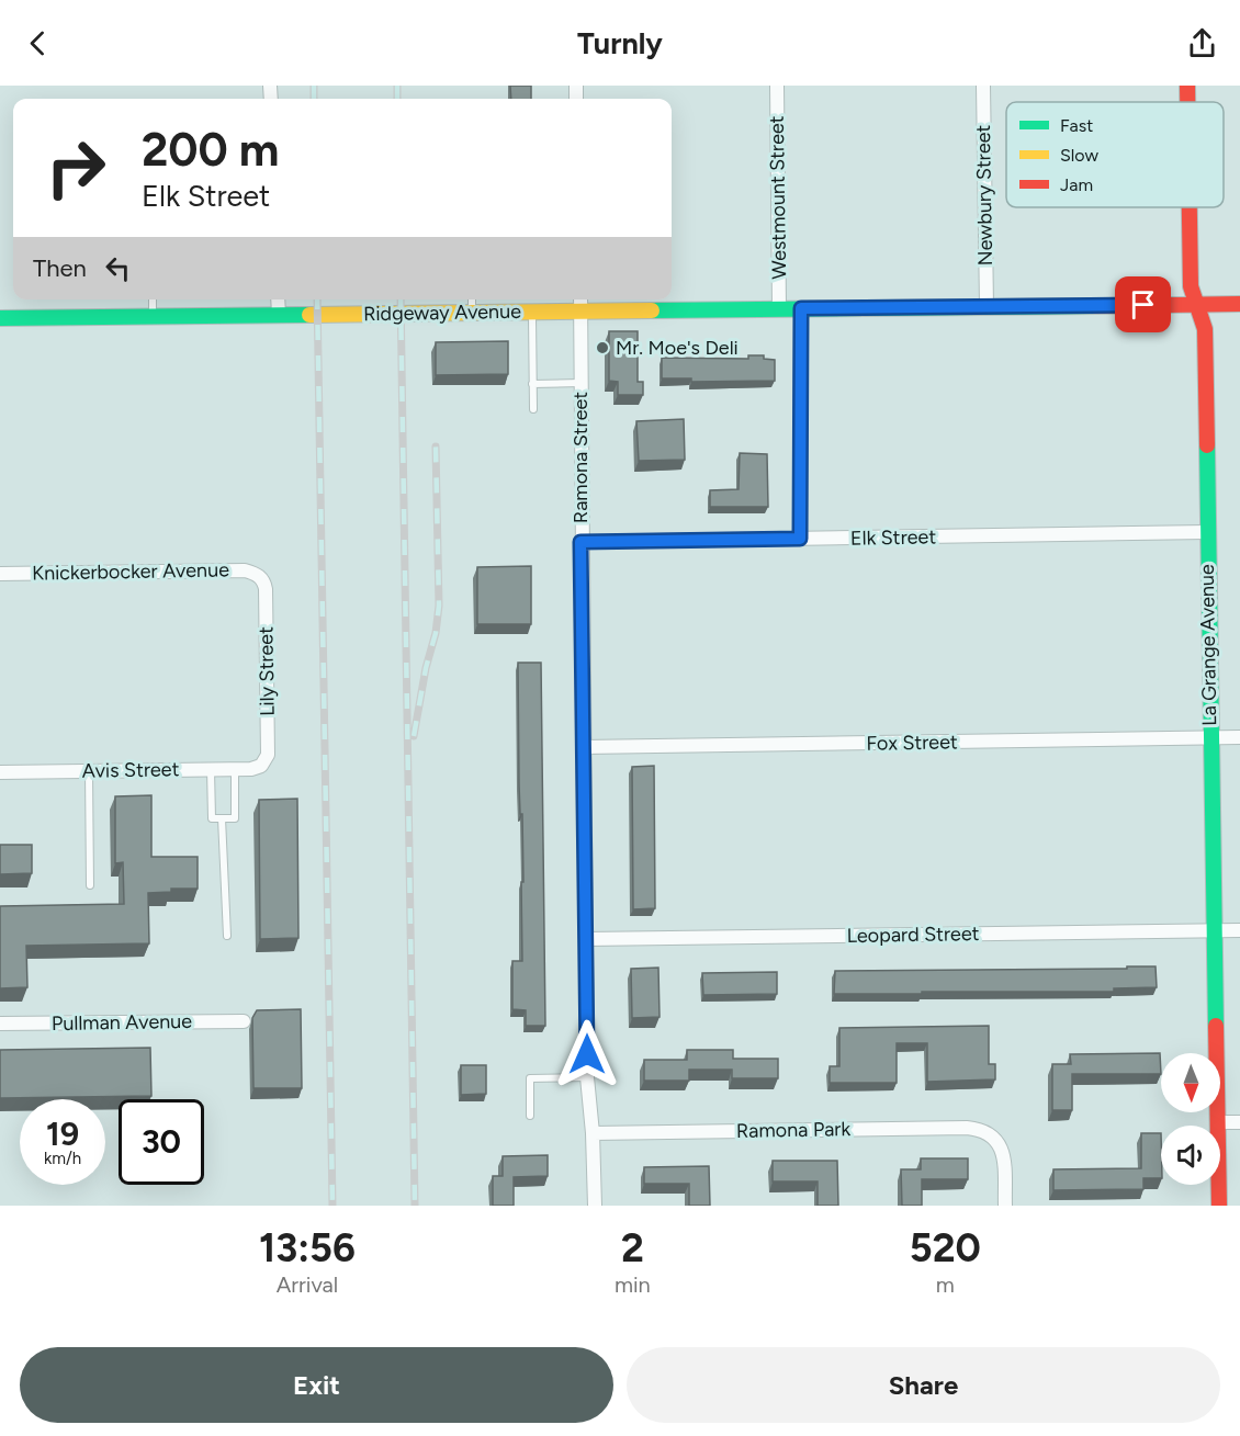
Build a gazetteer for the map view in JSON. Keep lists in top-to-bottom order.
{
  "streets": {
    "street": [
      "Newbury Street",
      "Westmount Street",
      "Ridgeway Avenue",
      "Ramona Street",
      "Elk Street",
      "Knickerbocker Avenue",
      "La Grange Avenue",
      "Lily Street",
      "Fox Street",
      "Avis Street",
      "Leopard Street",
      "Pullman Avenue",
      "Ramona Park"
    ]
  },
  "crossings": [
    ["Newbury Street", "Ridgeway Avenue"],
    ["Westmount Street", "Ridgeway Avenue"],
    ["Ridgeway Avenue", "Ramona Street"],
    ["Ridgeway Avenue", "La Grange Avenue"],
    ["Ramona Street", "Elk Street"],
    ["Ramona Street", "Fox Street"],
    ["Ramona Street", "Leopard Street"],
    ["Ramona Street", "Ramona Park"],
    ["Elk Street", "La Grange Avenue"],
    ["Knickerbocker Avenue", "Lily Street"],
    ["La Grange Avenue", "Fox Street"],
    ["La Grange Avenue", "Leopard Street"],
    ["Lily Street", "Avis Street"]
  ],
  "places": ["Mr. Moe's Deli"],
  "legend": ["Fast", "Slow", "Jam"],
  "north": "bottom",
  "page": {
    "header": "Turnly",
    "turn": ["200 m", "Elk Street"],
    "then": "Then",
    "speed": "19 km/h",
    "limit": "30",
    "eta": [
      "13:56",
      "Arrival",
      "2",
      "min",
      "520",
      "m"
    ],
    "buttons": ["Exit", "Share"]
  }
}
